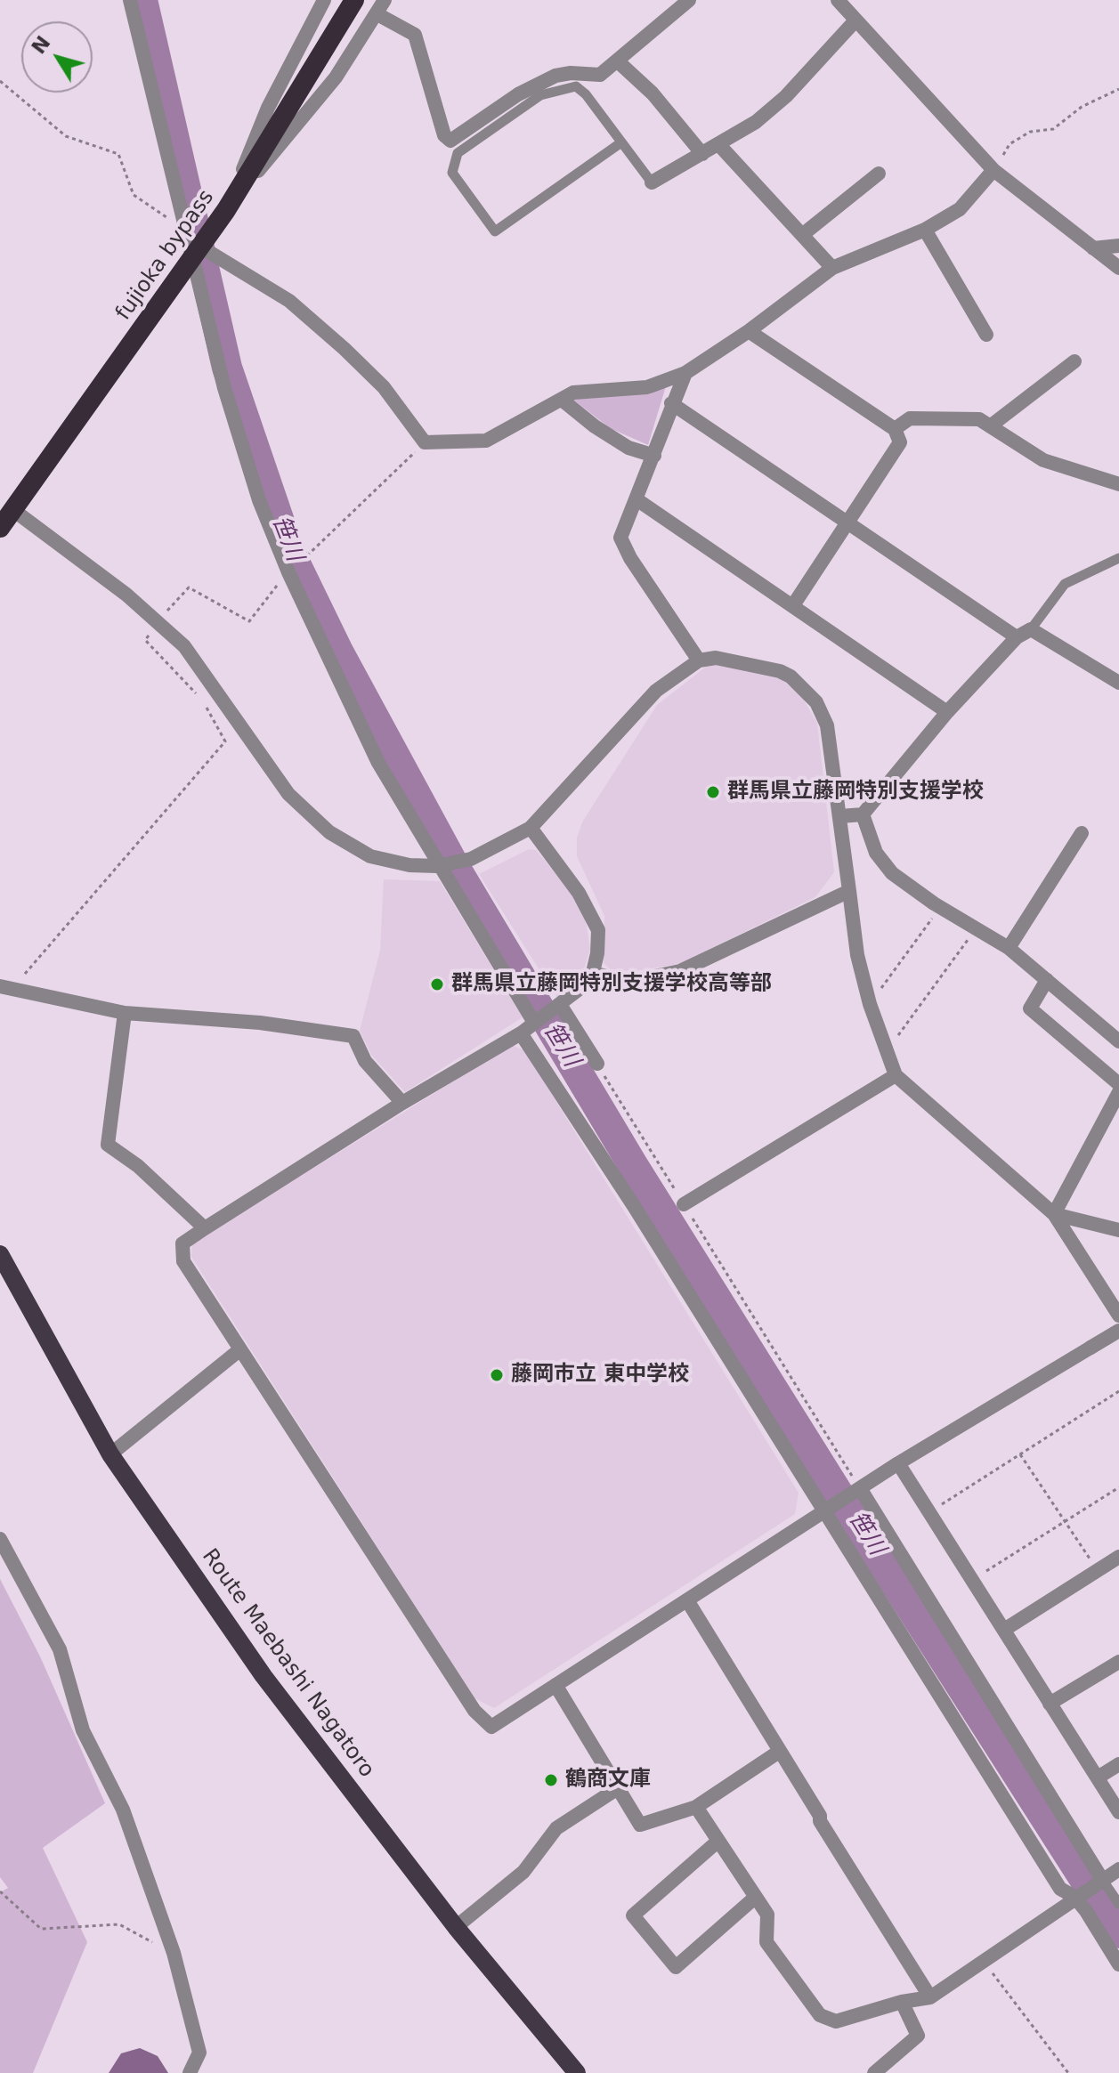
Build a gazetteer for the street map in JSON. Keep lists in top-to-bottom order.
{
  "streets": {
    "highway": ["fujioka bypass"],
    "main road": ["Route Maebashi Nagatoro"]
  },
  "water": ["笹川"],
  "places": [
    "群馬県立藤岡特別支援学校",
    "群馬県立藤岡特別支援学校高等部",
    "藤岡市立 東中学校",
    "鶴商文庫"
  ],
  "north": "top left"
}
